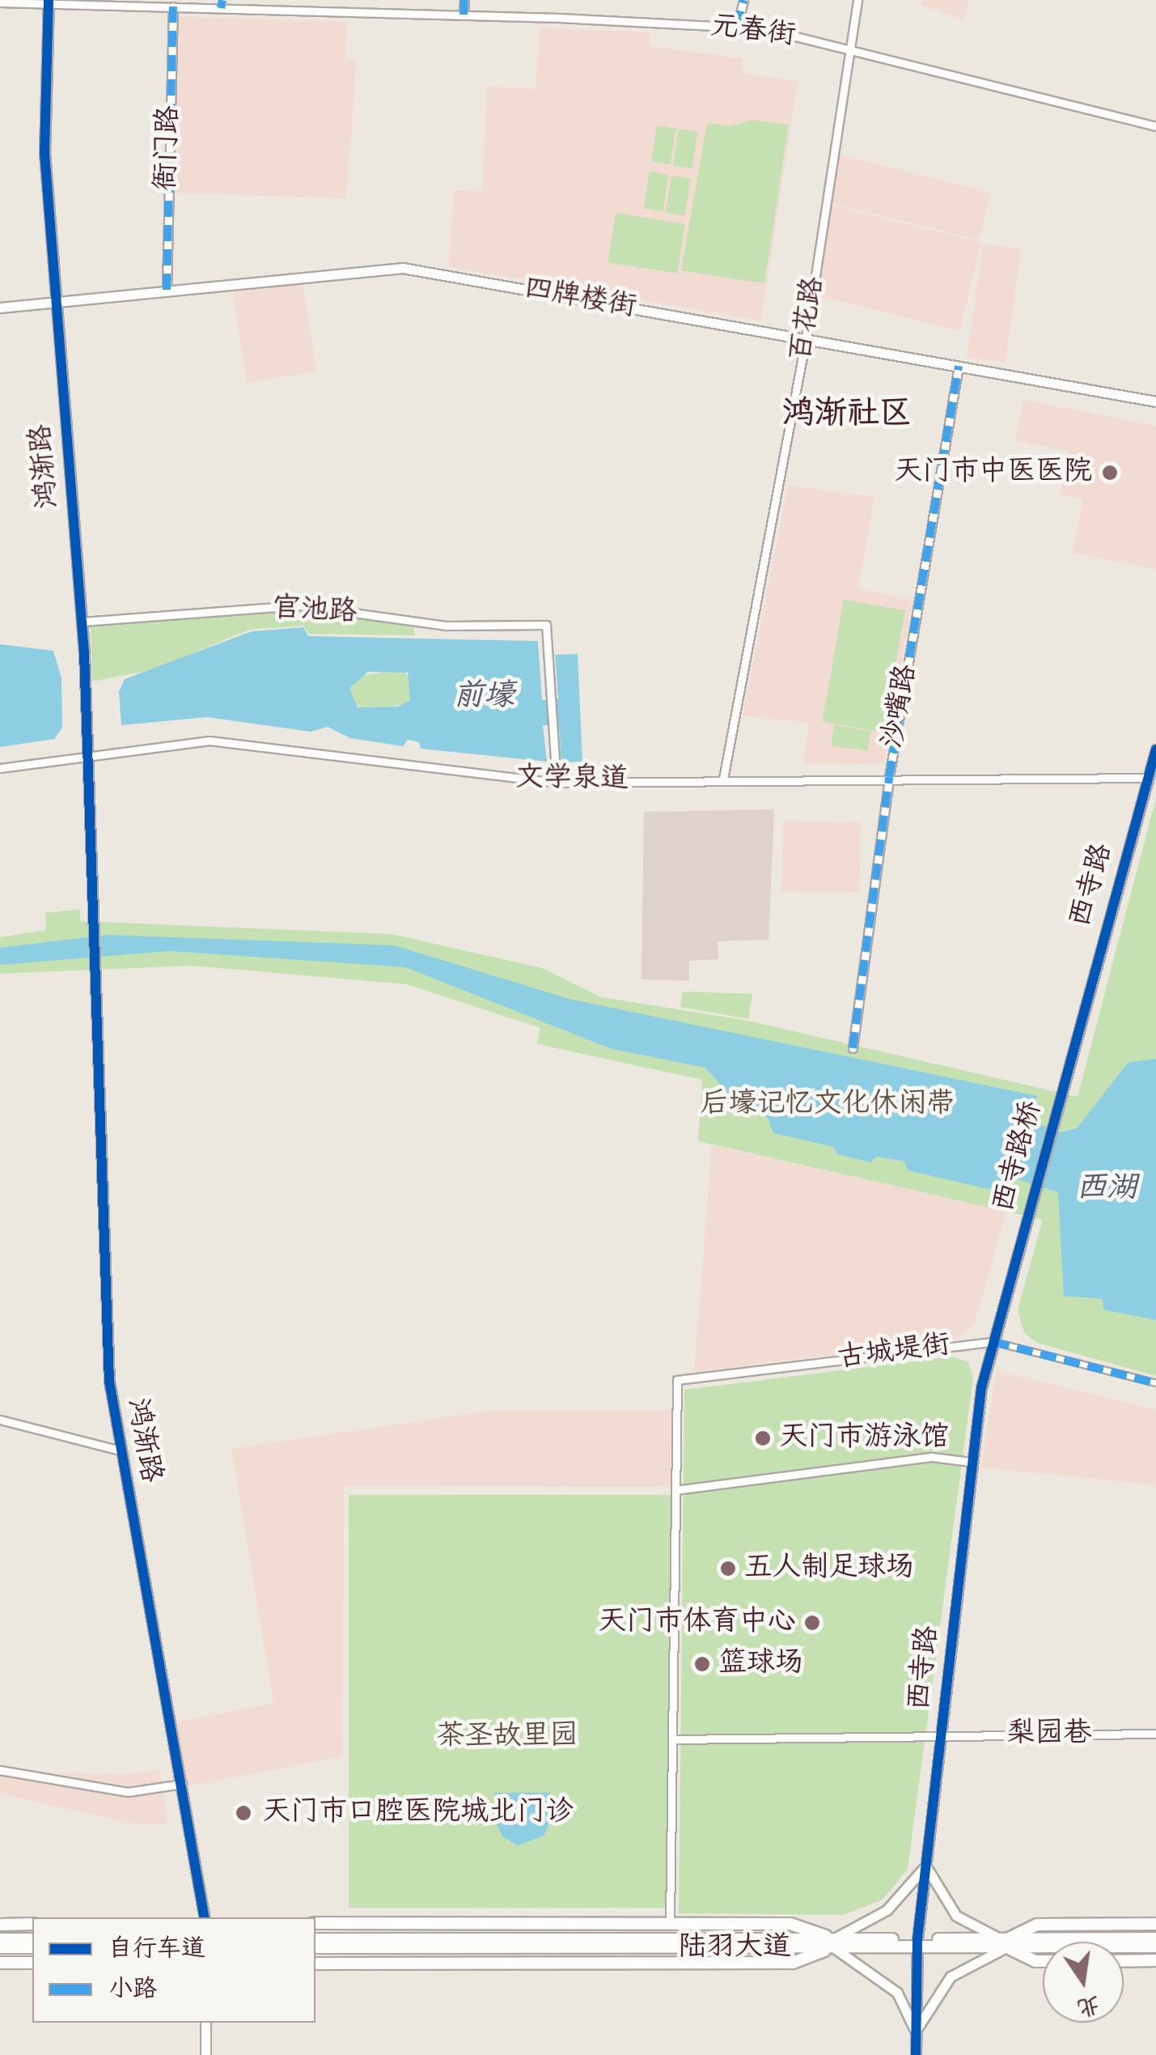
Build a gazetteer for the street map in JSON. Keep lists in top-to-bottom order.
{
  "streets": {
    "main road": ["陆羽大道"],
    "street": [
      "元春街",
      "衙门路",
      "四牌楼街",
      "百花路",
      "鸿渐路",
      "官池路",
      "沙嘴路",
      "文学泉道",
      "西寺路",
      "西寺路桥",
      "古城堤街",
      "梨园巷"
    ]
  },
  "crossings": [
    ["元春街", "衙门路"],
    ["元春街", "百花路"],
    ["元春街", "鸿渐路"],
    ["衙门路", "四牌楼街"],
    ["四牌楼街", "百花路"],
    ["四牌楼街", "鸿渐路"],
    ["四牌楼街", "沙嘴路"],
    ["百花路", "文学泉道"],
    ["鸿渐路", "官池路"],
    ["鸿渐路", "文学泉道"],
    ["官池路", "文学泉道"],
    ["沙嘴路", "文学泉道"],
    ["文学泉道", "西寺路"],
    ["西寺路", "西寺路桥"],
    ["西寺路", "古城堤街"],
    ["西寺路", "梨园巷"],
    ["西寺路", "陆羽大道"]
  ],
  "districts": ["鸿渐社区"],
  "water": ["前壕", "西湖"],
  "parks": ["后壕记忆文化休闲带", "茶圣故里园"],
  "places": [
    "天门市中医医院",
    "天门市游泳馆",
    "五人制足球场",
    "天门市体育中心",
    "篮球场",
    "天门市口腔医院城北门诊"
  ],
  "legend": ["自行车道", "小路"],
  "north": "bottom"
}
